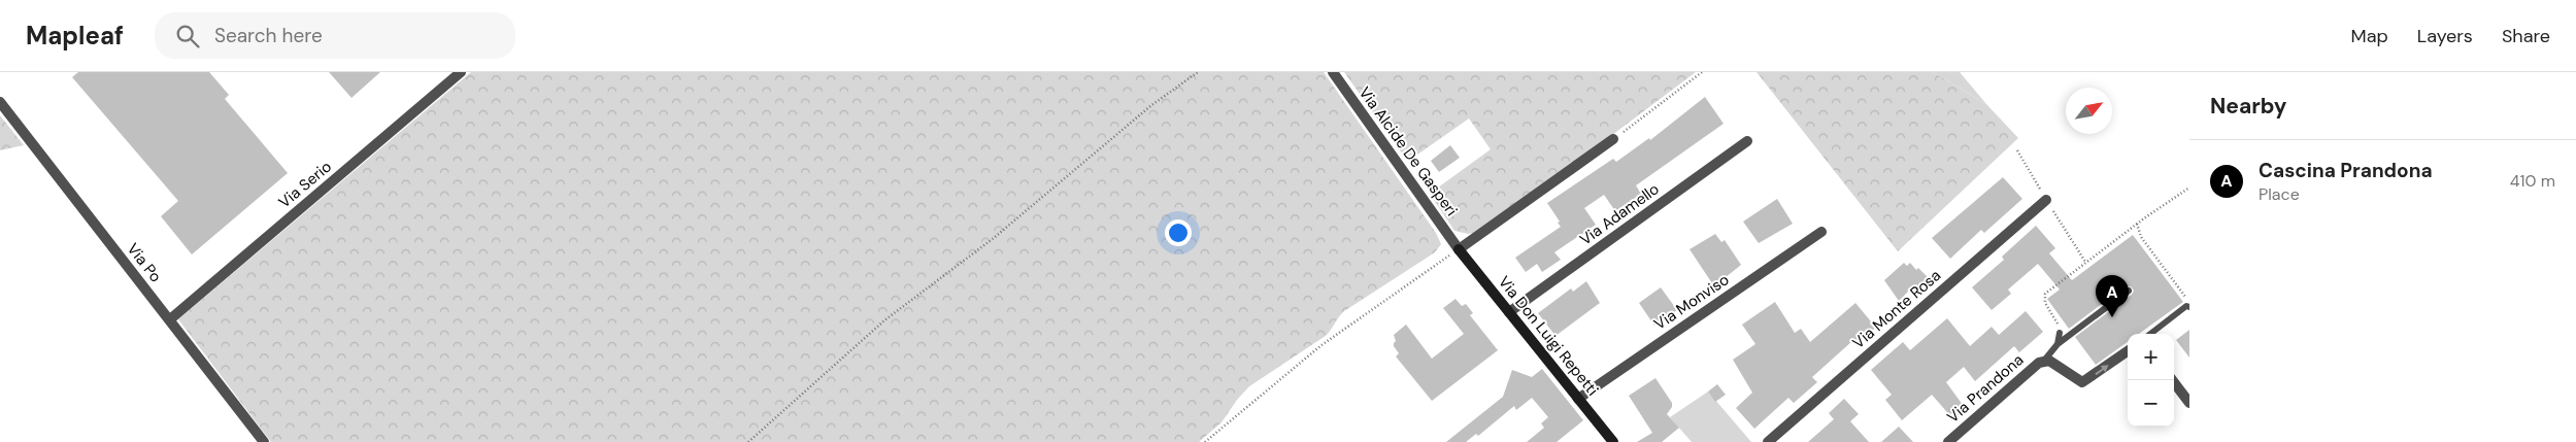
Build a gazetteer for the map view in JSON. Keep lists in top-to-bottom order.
{
  "streets": {
    "street": [
      "Via Alcide De Gasperi",
      "Via Serio",
      "Via Adamello",
      "Via Po",
      "Via Monviso",
      "Via Monte Rosa",
      "Via Don Luigi Repetti",
      "Via Prandona"
    ]
  },
  "crossings": [
    ["Via Alcide De Gasperi", "Via Don Luigi Repetti"],
    ["Via Serio", "Via Po"],
    ["Via Adamello", "Via Don Luigi Repetti"],
    ["Via Monviso", "Via Don Luigi Repetti"]
  ],
  "north": "top right",
  "page": {
    "header": "Mapleaf",
    "search": "Search here",
    "nav": ["Map", "Layers", "Share"],
    "heading": "Nearby",
    "list": [
      {
        "mark": "A",
        "name": "Cascina Prandona",
        "note": "Place",
        "value": "410 m"
      }
    ],
    "pins": "A",
    "map_buttons": ["+", "−"]
  }
}
